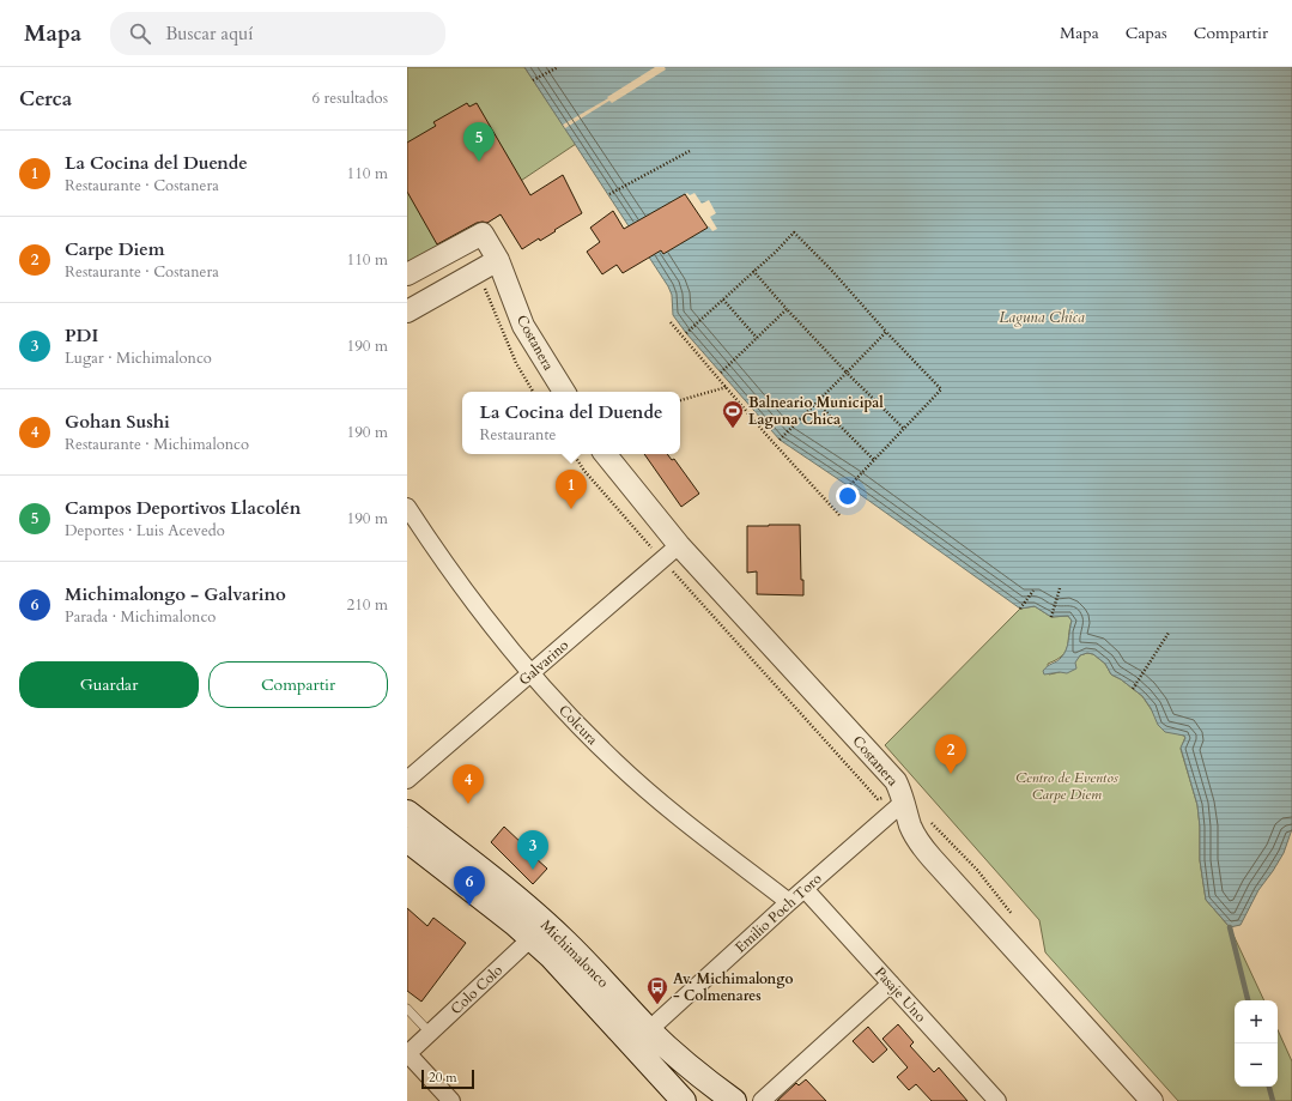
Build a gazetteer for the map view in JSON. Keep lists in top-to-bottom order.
{
  "streets": {
    "main road": ["Michimalonco"],
    "street": [
      "Costanera",
      "Galvarino",
      "Colcura",
      "Emilio Poch Toro",
      "Colo Colo",
      "Pasaje Uno"
    ]
  },
  "crossings": [
    ["Costanera", "Galvarino"],
    ["Costanera", "Emilio Poch Toro"],
    ["Galvarino", "Colcura"],
    ["Colcura", "Emilio Poch Toro"],
    ["Emilio Poch Toro", "Michimalonco"],
    ["Emilio Poch Toro", "Pasaje Uno"],
    ["Michimalonco", "Colo Colo"]
  ],
  "water": ["Laguna Chica"],
  "parks": ["Centro de Eventos Carpe Diem"],
  "places": {
    "sports": ["Balneario Municipal Laguna Chica"],
    "bus stop": ["Av. Michimalongo - Colmenares"]
  },
  "scale_bar": "20 m",
  "page": {
    "header": "Mapa",
    "search": "Buscar aquí",
    "nav": ["Mapa", "Capas", "Compartir"],
    "heading": ["Cerca", "6 resultados"],
    "pins": [
      "5",
      "1",
      "2",
      "4",
      "3",
      "6"
    ],
    "list": [
      {
        "mark": "1",
        "name": "La Cocina del Duende",
        "note": "Restaurante · Costanera",
        "value": "110 m"
      },
      {
        "mark": "2",
        "name": "Carpe Diem",
        "note": "Restaurante · Costanera",
        "value": "110 m"
      },
      {
        "mark": "3",
        "name": "PDI",
        "note": "Lugar · Michimalonco",
        "value": "190 m"
      },
      {
        "mark": "4",
        "name": "Gohan Sushi",
        "note": "Restaurante · Michimalonco",
        "value": "190 m"
      },
      {
        "mark": "5",
        "name": "Campos Deportivos Llacolén",
        "note": "Deportes · Luis Acevedo",
        "value": "190 m"
      },
      {
        "mark": "6",
        "name": "Michimalongo - Galvarino",
        "note": "Parada · Michimalonco",
        "value": "210 m"
      }
    ],
    "popup": ["La Cocina del Duende", "Restaurante"],
    "buttons": ["Guardar", "Compartir"],
    "map_buttons": ["+", "−"],
    "scale": "20 m"
  }
}
